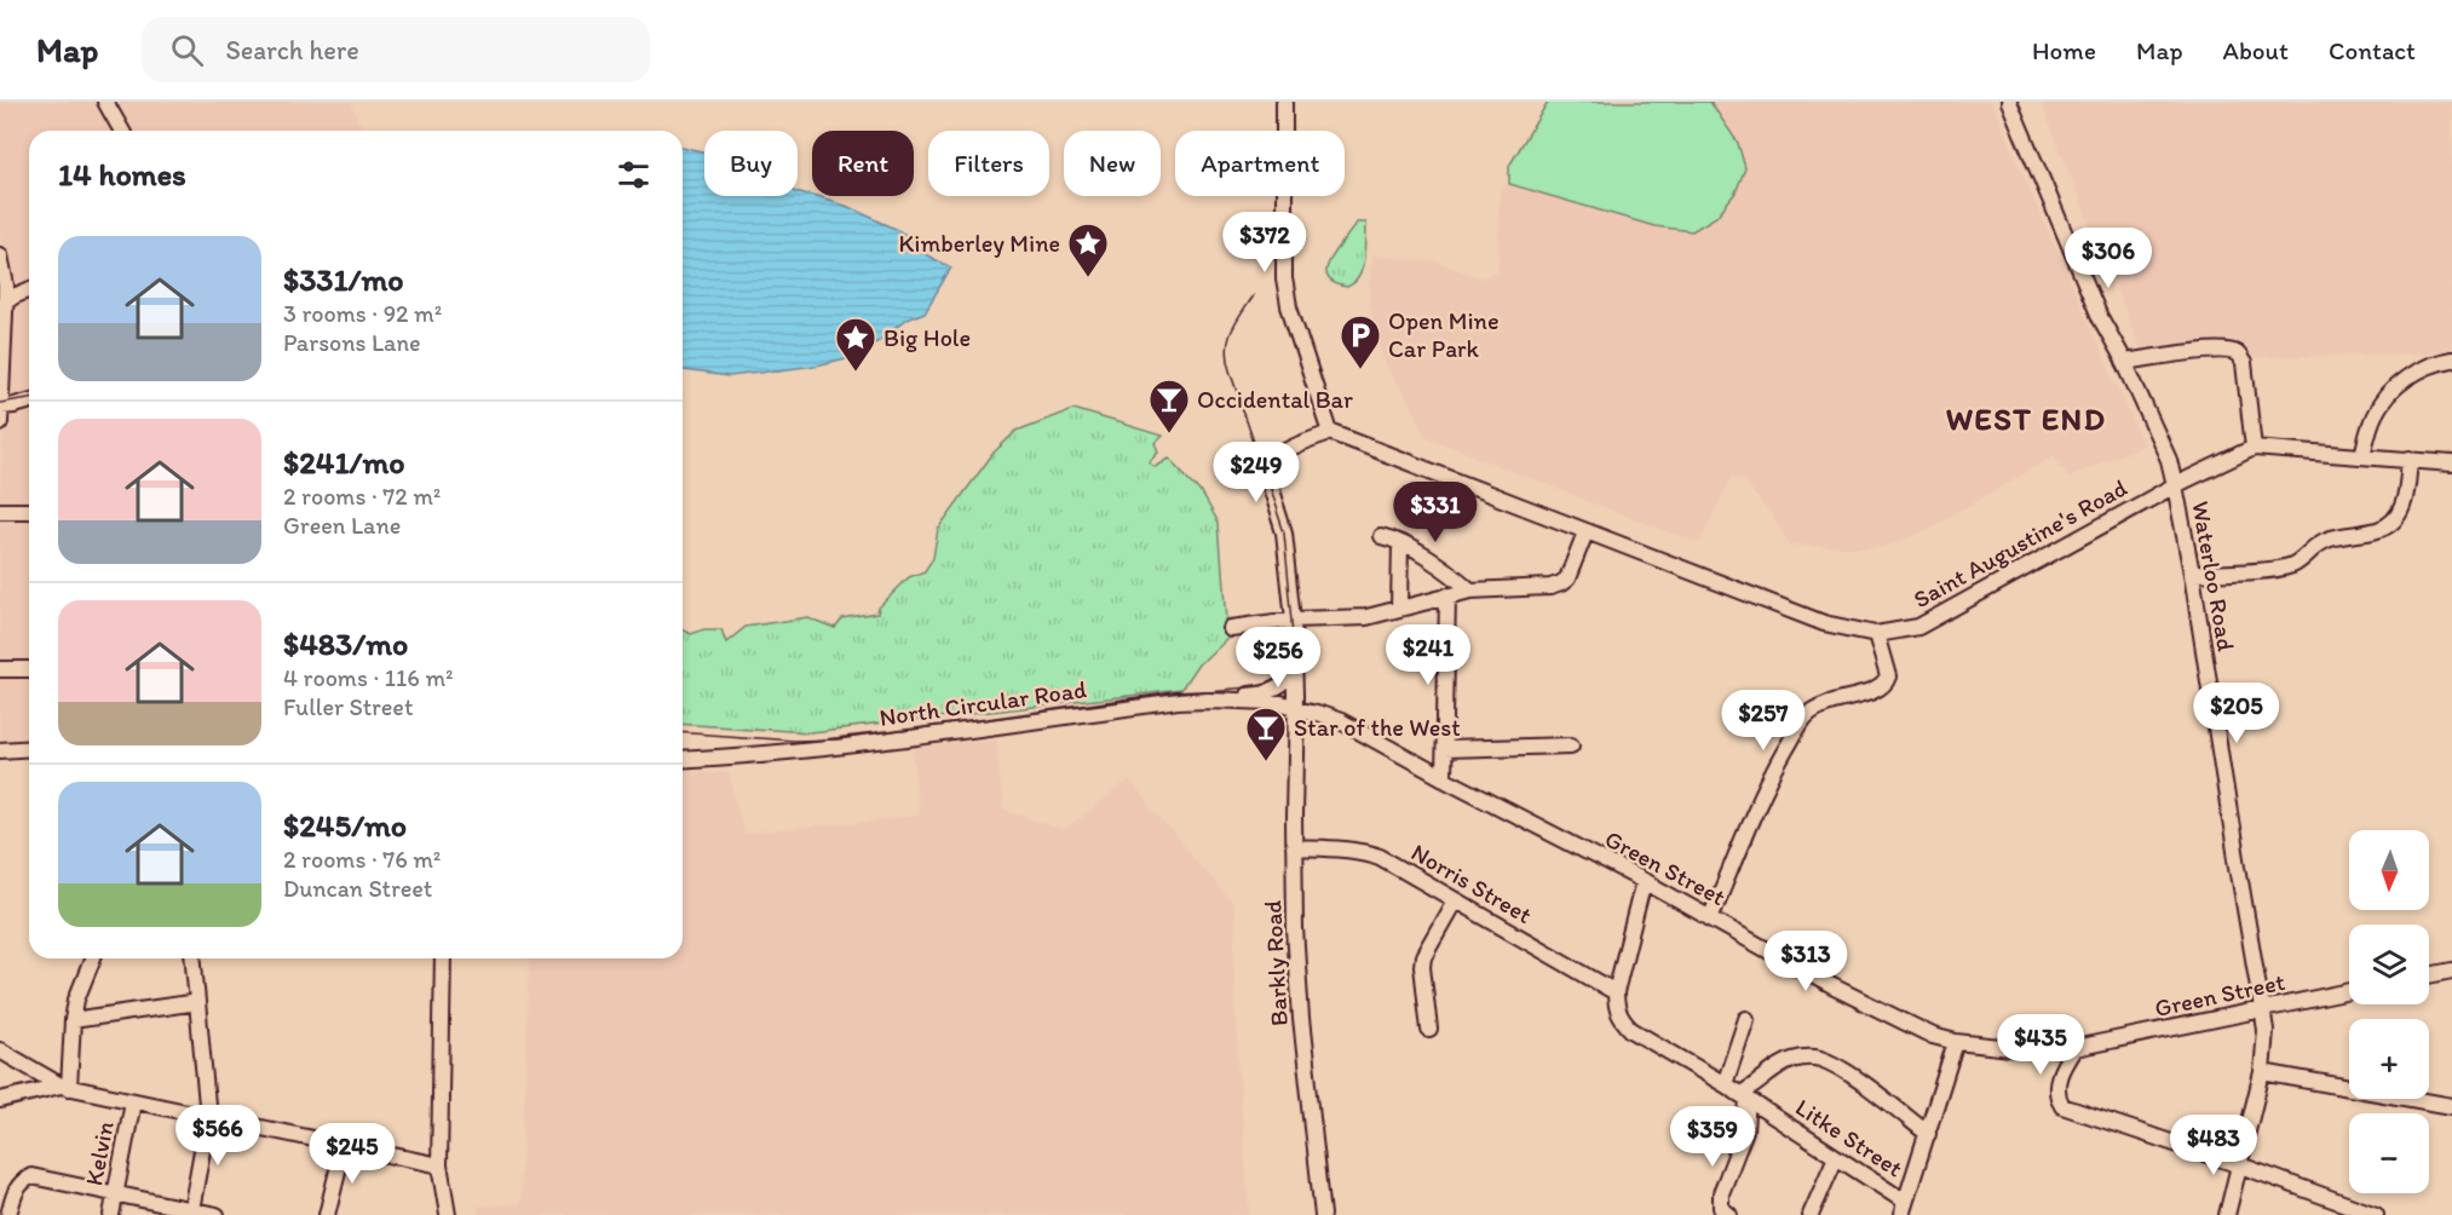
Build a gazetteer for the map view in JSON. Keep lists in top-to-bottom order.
{
  "streets": {
    "street": [
      "Saint Augustine's Road",
      "Waterloo Road",
      "North Circular Road",
      "Green Street",
      "Norris Street",
      "Barkly Road",
      "Litke Street",
      "Kelvin"
    ]
  },
  "crossings": [
    ["Saint Augustine's Road", "Waterloo Road"],
    ["Saint Augustine's Road", "Barkly Road"],
    ["Waterloo Road", "Green Street"],
    ["North Circular Road", "Green Street"],
    ["North Circular Road", "Barkly Road"],
    ["Green Street", "Barkly Road"],
    ["Norris Street", "Barkly Road"],
    ["Norris Street", "Litke Street"]
  ],
  "districts": ["WEST END"],
  "places": {
    "place": ["Kimberley Mine", "Big Hole"],
    "parking": ["Open Mine Car Park"],
    "bar": ["Occidental Bar", "Star of the West"]
  },
  "north": "bottom",
  "page": {
    "header": "Map",
    "search": "Search here",
    "nav": [
      "Home",
      "Map",
      "About",
      "Contact"
    ],
    "chip": [
      "Buy",
      "Rent",
      "Filters",
      "New",
      "Apartment"
    ],
    "heading": "14 homes",
    "price": [
      "$372",
      "$306",
      "$249",
      "$331",
      "$241",
      "$256",
      "$205",
      "$257",
      "$313",
      "$435",
      "$566",
      "$359",
      "$483",
      "$245"
    ],
    "list": [
      {
        "name": "$331/mo",
        "note": "3 rooms · 92 m² · Parsons Lane"
      },
      {
        "name": "$241/mo",
        "note": "2 rooms · 72 m² · Green Lane"
      },
      {
        "name": "$483/mo",
        "note": "4 rooms · 116 m² · Fuller Street"
      },
      {
        "name": "$245/mo",
        "note": "2 rooms · 76 m² · Duncan Street"
      }
    ],
    "map_buttons": ["+", "−"]
  }
}
